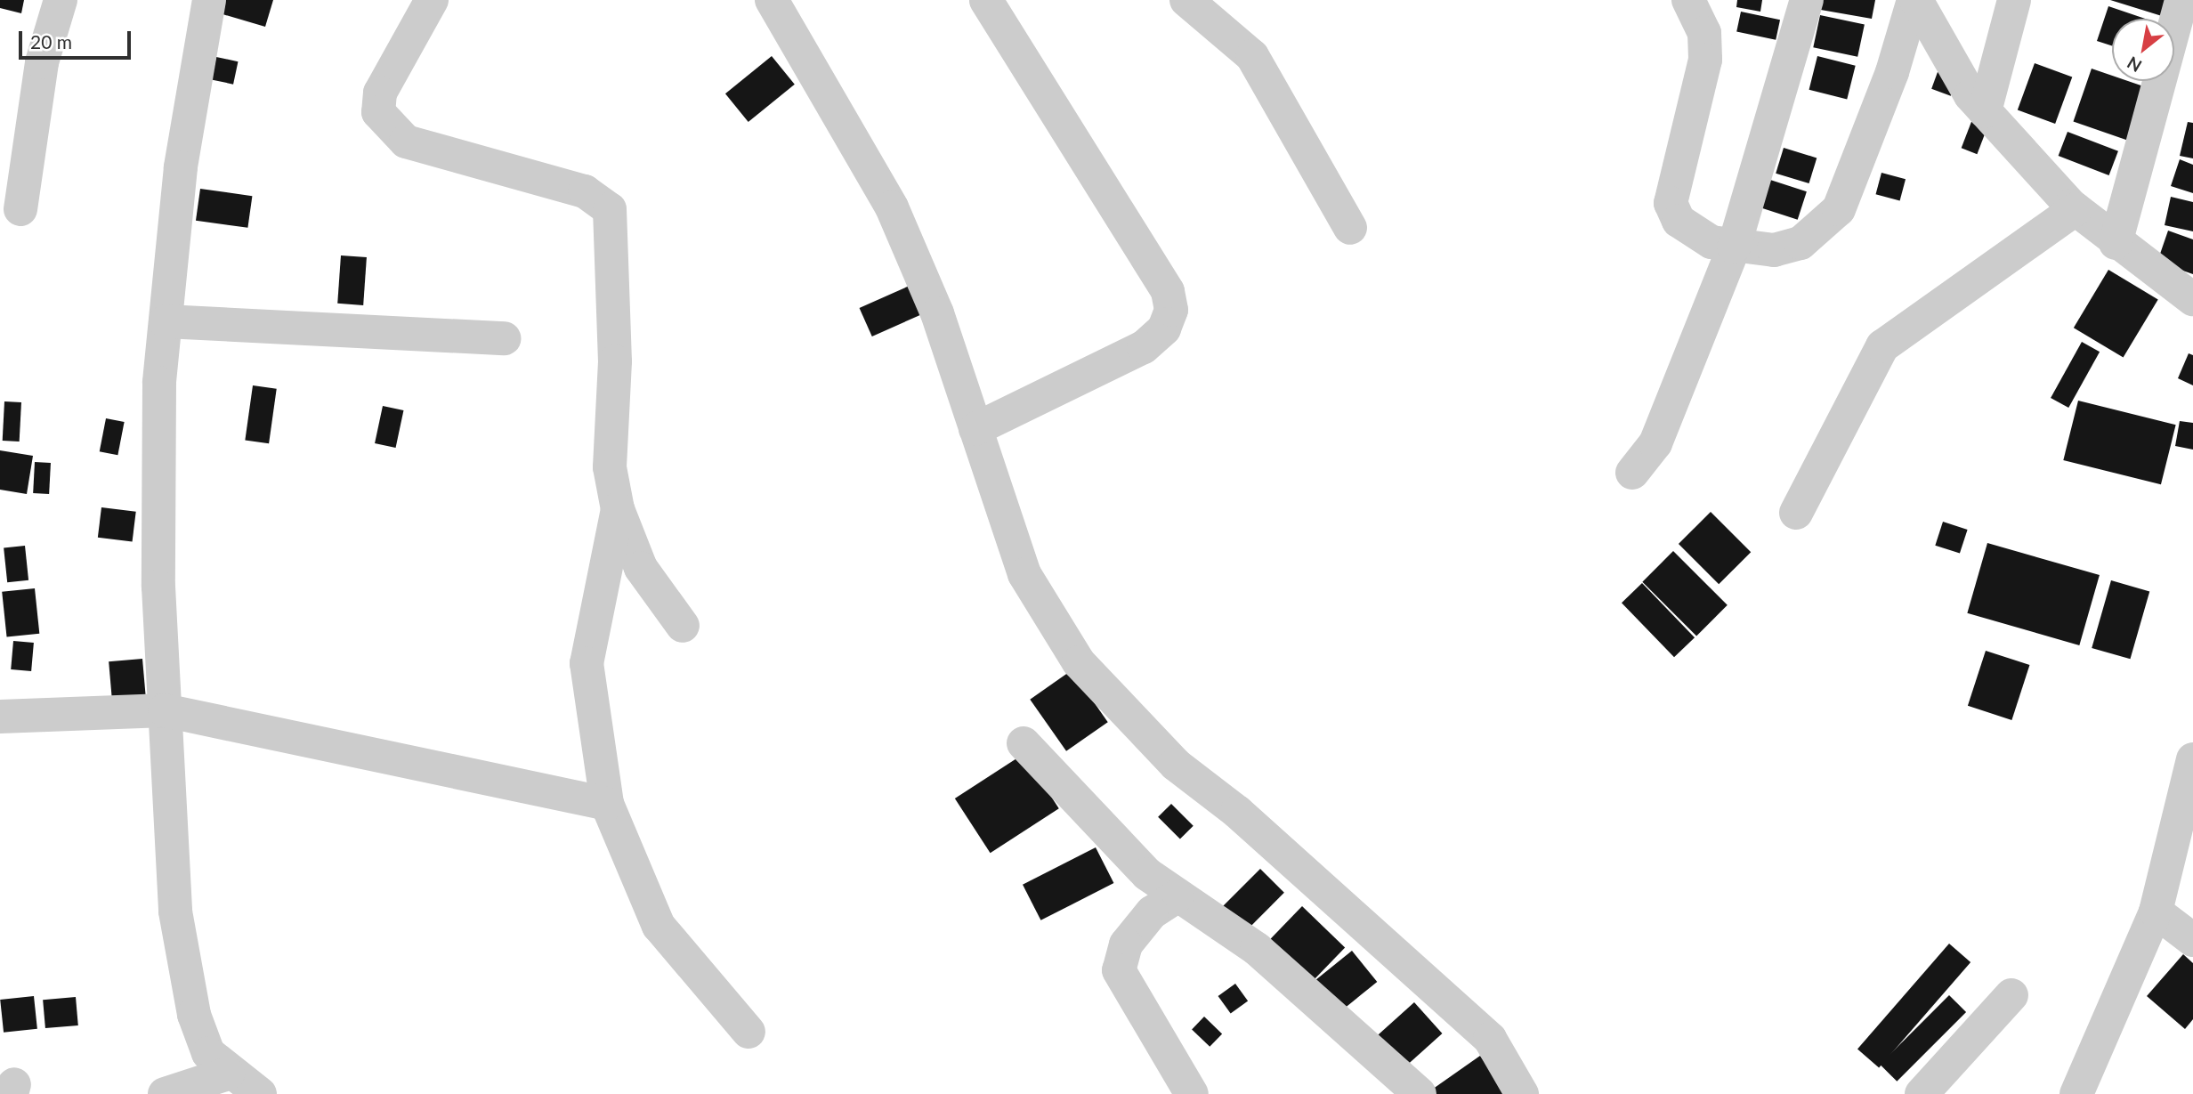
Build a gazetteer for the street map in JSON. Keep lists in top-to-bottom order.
{
  "scale_bar": "20 m",
  "north": "bottom left"
}
